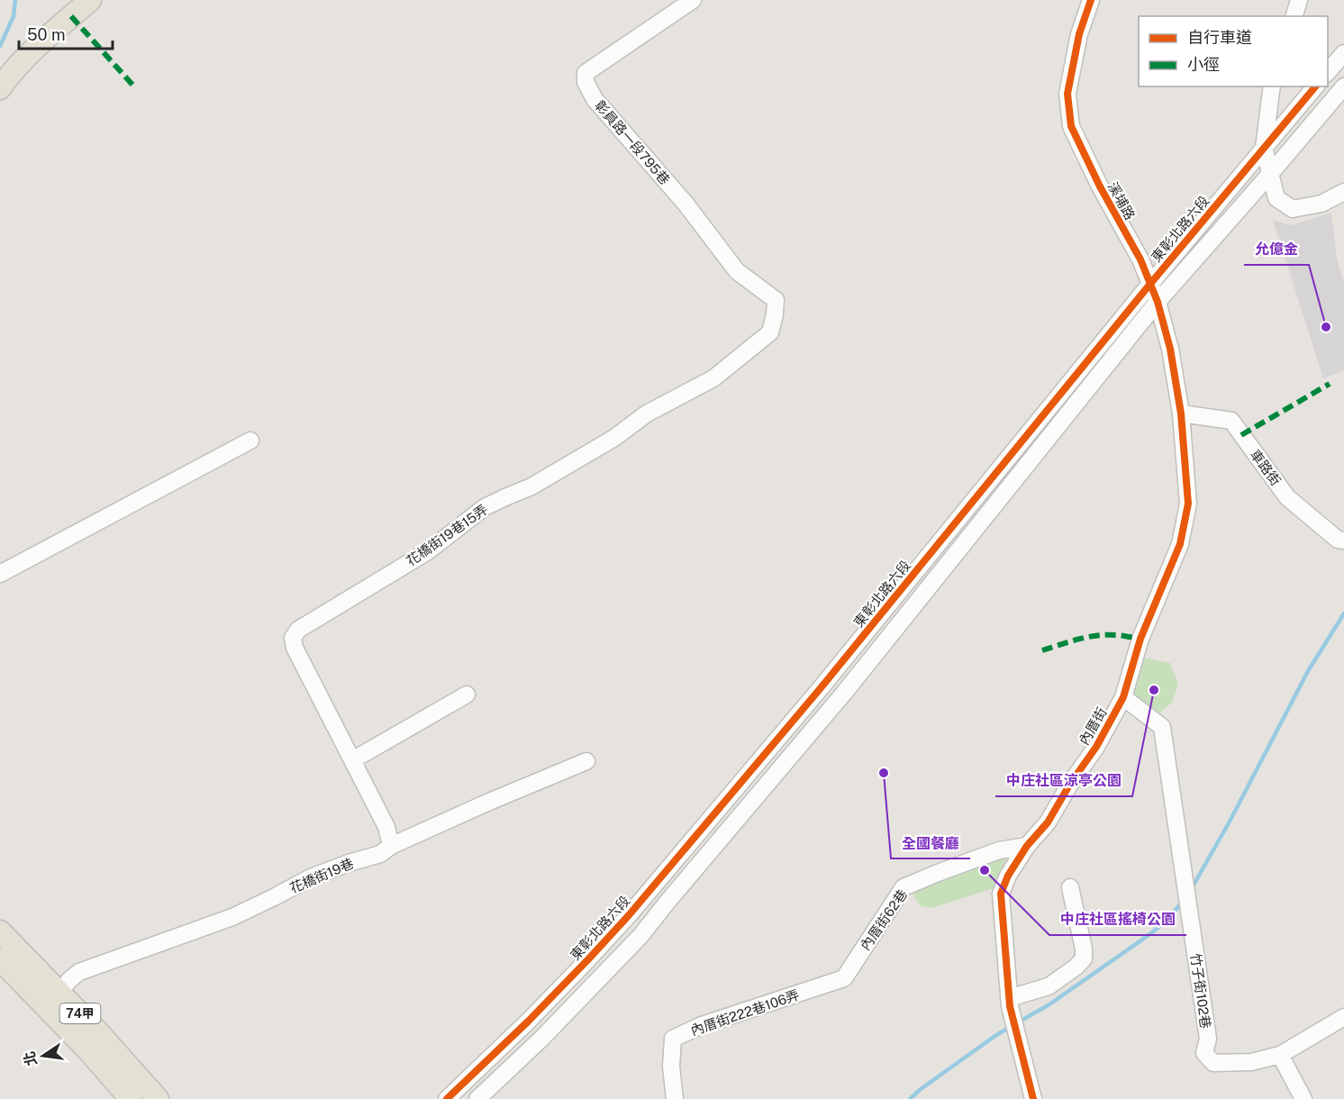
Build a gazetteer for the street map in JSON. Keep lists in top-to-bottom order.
{
  "streets": {
    "main road": ["74甲"],
    "street": [
      "彰員路一段795巷",
      "溪埔路",
      "東彰北路六段",
      "車路街",
      "花橋街19巷15弄",
      "內厝街",
      "花橋街19巷",
      "內厝街62巷",
      "竹子街102巷",
      "內厝街222巷106弄"
    ]
  },
  "crossings": [
    ["彰員路一段795巷", "花橋街19巷15弄"],
    ["溪埔路", "東彰北路六段"],
    ["溪埔路", "車路街"],
    ["溪埔路", "內厝街"],
    ["車路街", "內厝街"],
    ["花橋街19巷15弄", "花橋街19巷"],
    ["內厝街", "內厝街62巷"],
    ["內厝街", "竹子街102巷"],
    ["花橋街19巷", "74甲"],
    ["內厝街62巷", "內厝街222巷106弄"]
  ],
  "places": [
    "允億金",
    "中庄社區涼亭公園",
    "全國餐廳",
    "中庄社區搖椅公園"
  ],
  "legend": ["自行車道", "小徑"],
  "scale_bar": "50 m",
  "north": "left"
}
